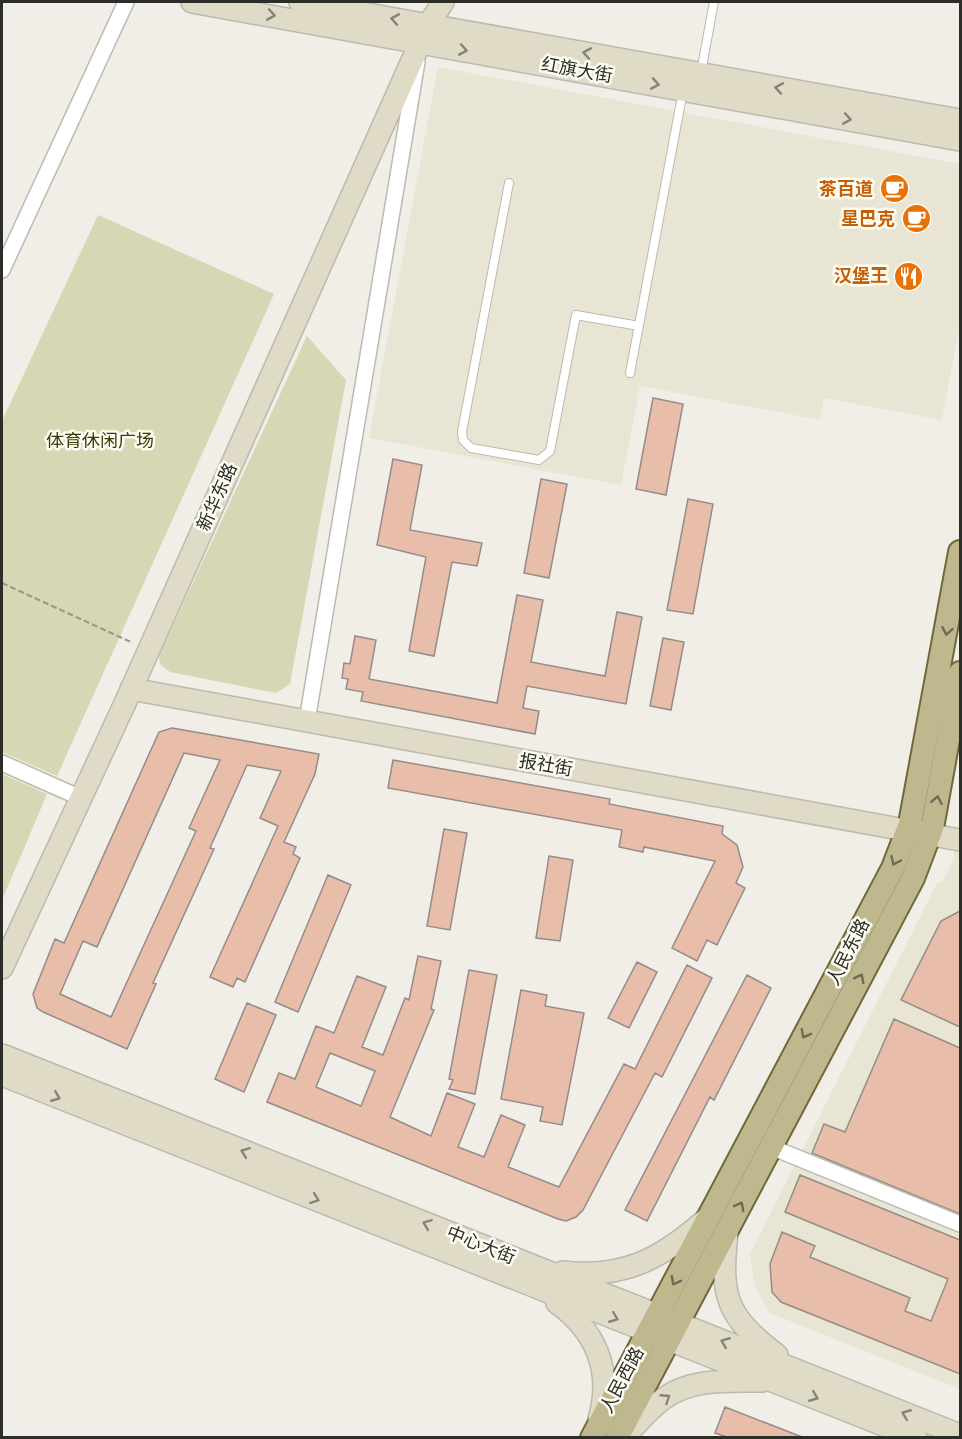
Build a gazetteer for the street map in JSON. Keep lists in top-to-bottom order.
{
  "streets": {
    "main road": [
      "红旗大街",
      "新华东路",
      "报社街",
      "人民东路",
      "中心大街",
      "人民西路"
    ]
  },
  "crossings": [
    ["红旗大街", "新华东路"],
    ["新华东路", "报社街"],
    ["报社街", "人民东路"],
    ["人民东路", "中心大街"],
    ["人民东路", "人民西路"],
    ["中心大街", "人民西路"]
  ],
  "parks": ["体育休闲广场"],
  "places": {
    "cafe": ["茶百道", "星巴克"],
    "restaurant": ["汉堡王"]
  }
}
